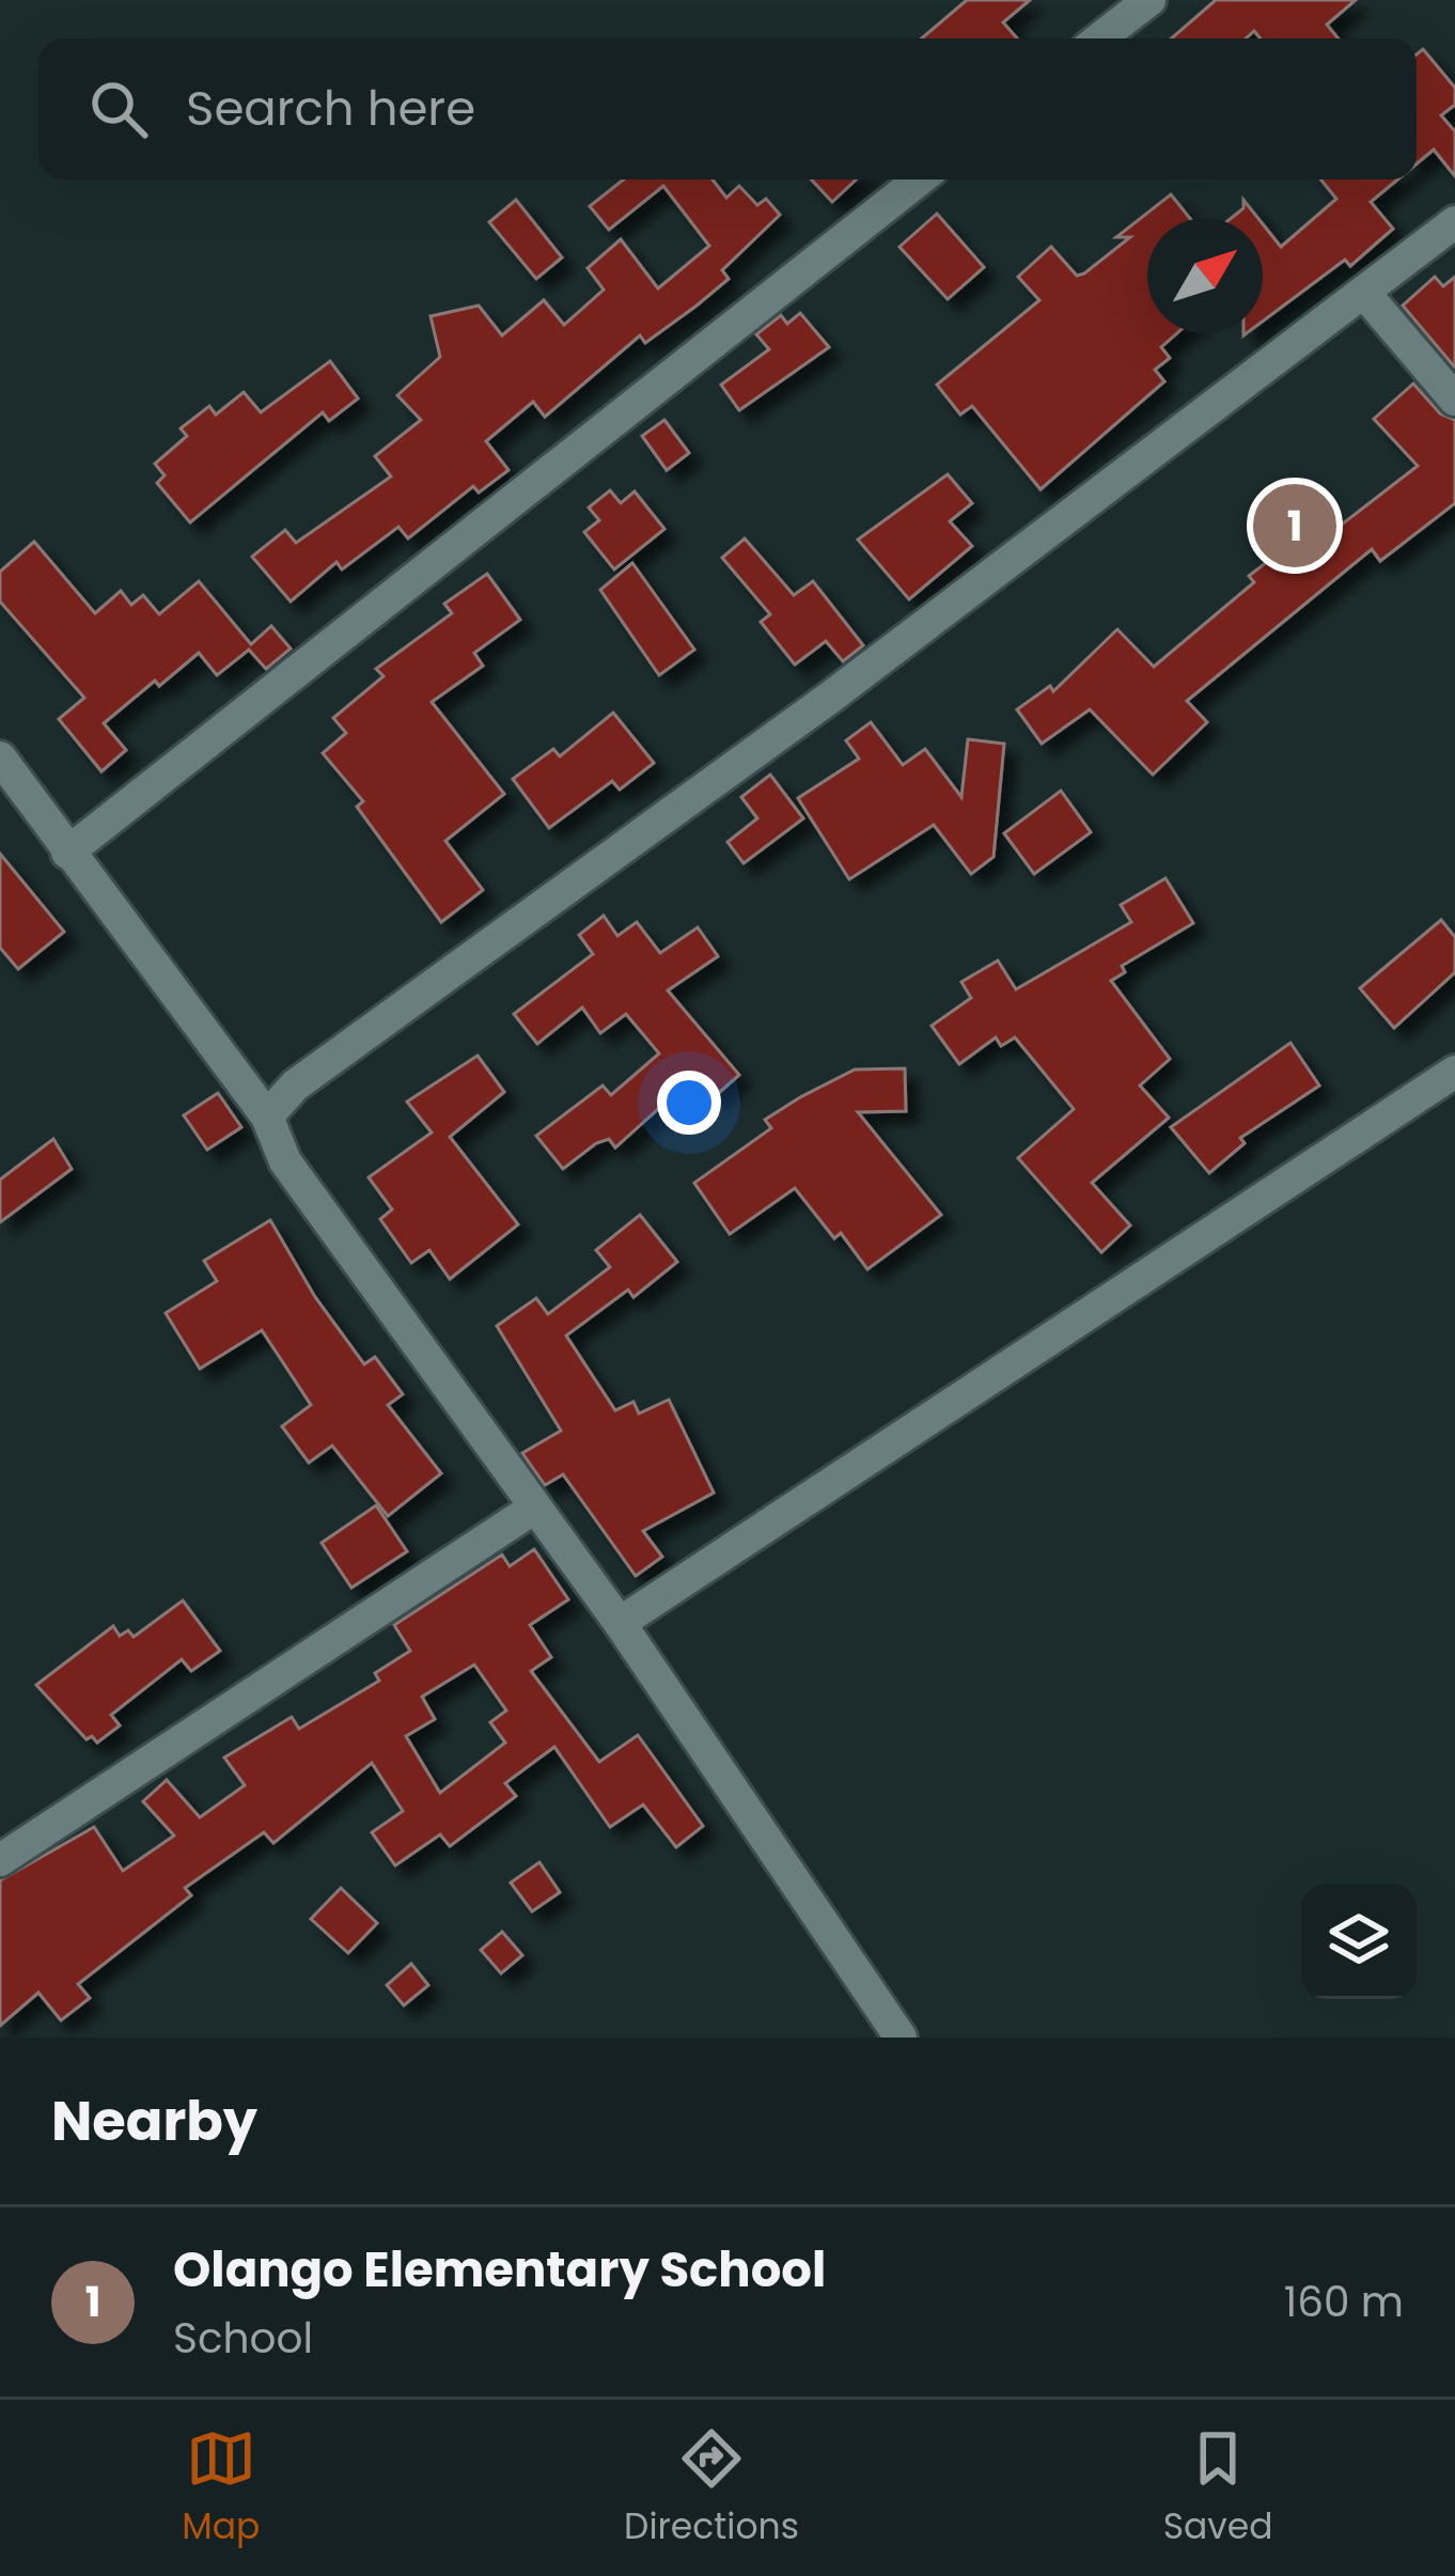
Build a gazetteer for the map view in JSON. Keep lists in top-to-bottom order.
{
  "north": "top right",
  "page": {
    "search": "Search here",
    "pins": "1",
    "heading": "Nearby",
    "list": [
      {
        "mark": "1",
        "name": "Olango Elementary School",
        "note": "School",
        "value": "160 m"
      }
    ],
    "nav": ["Map", "Directions", "Saved"]
  }
}
